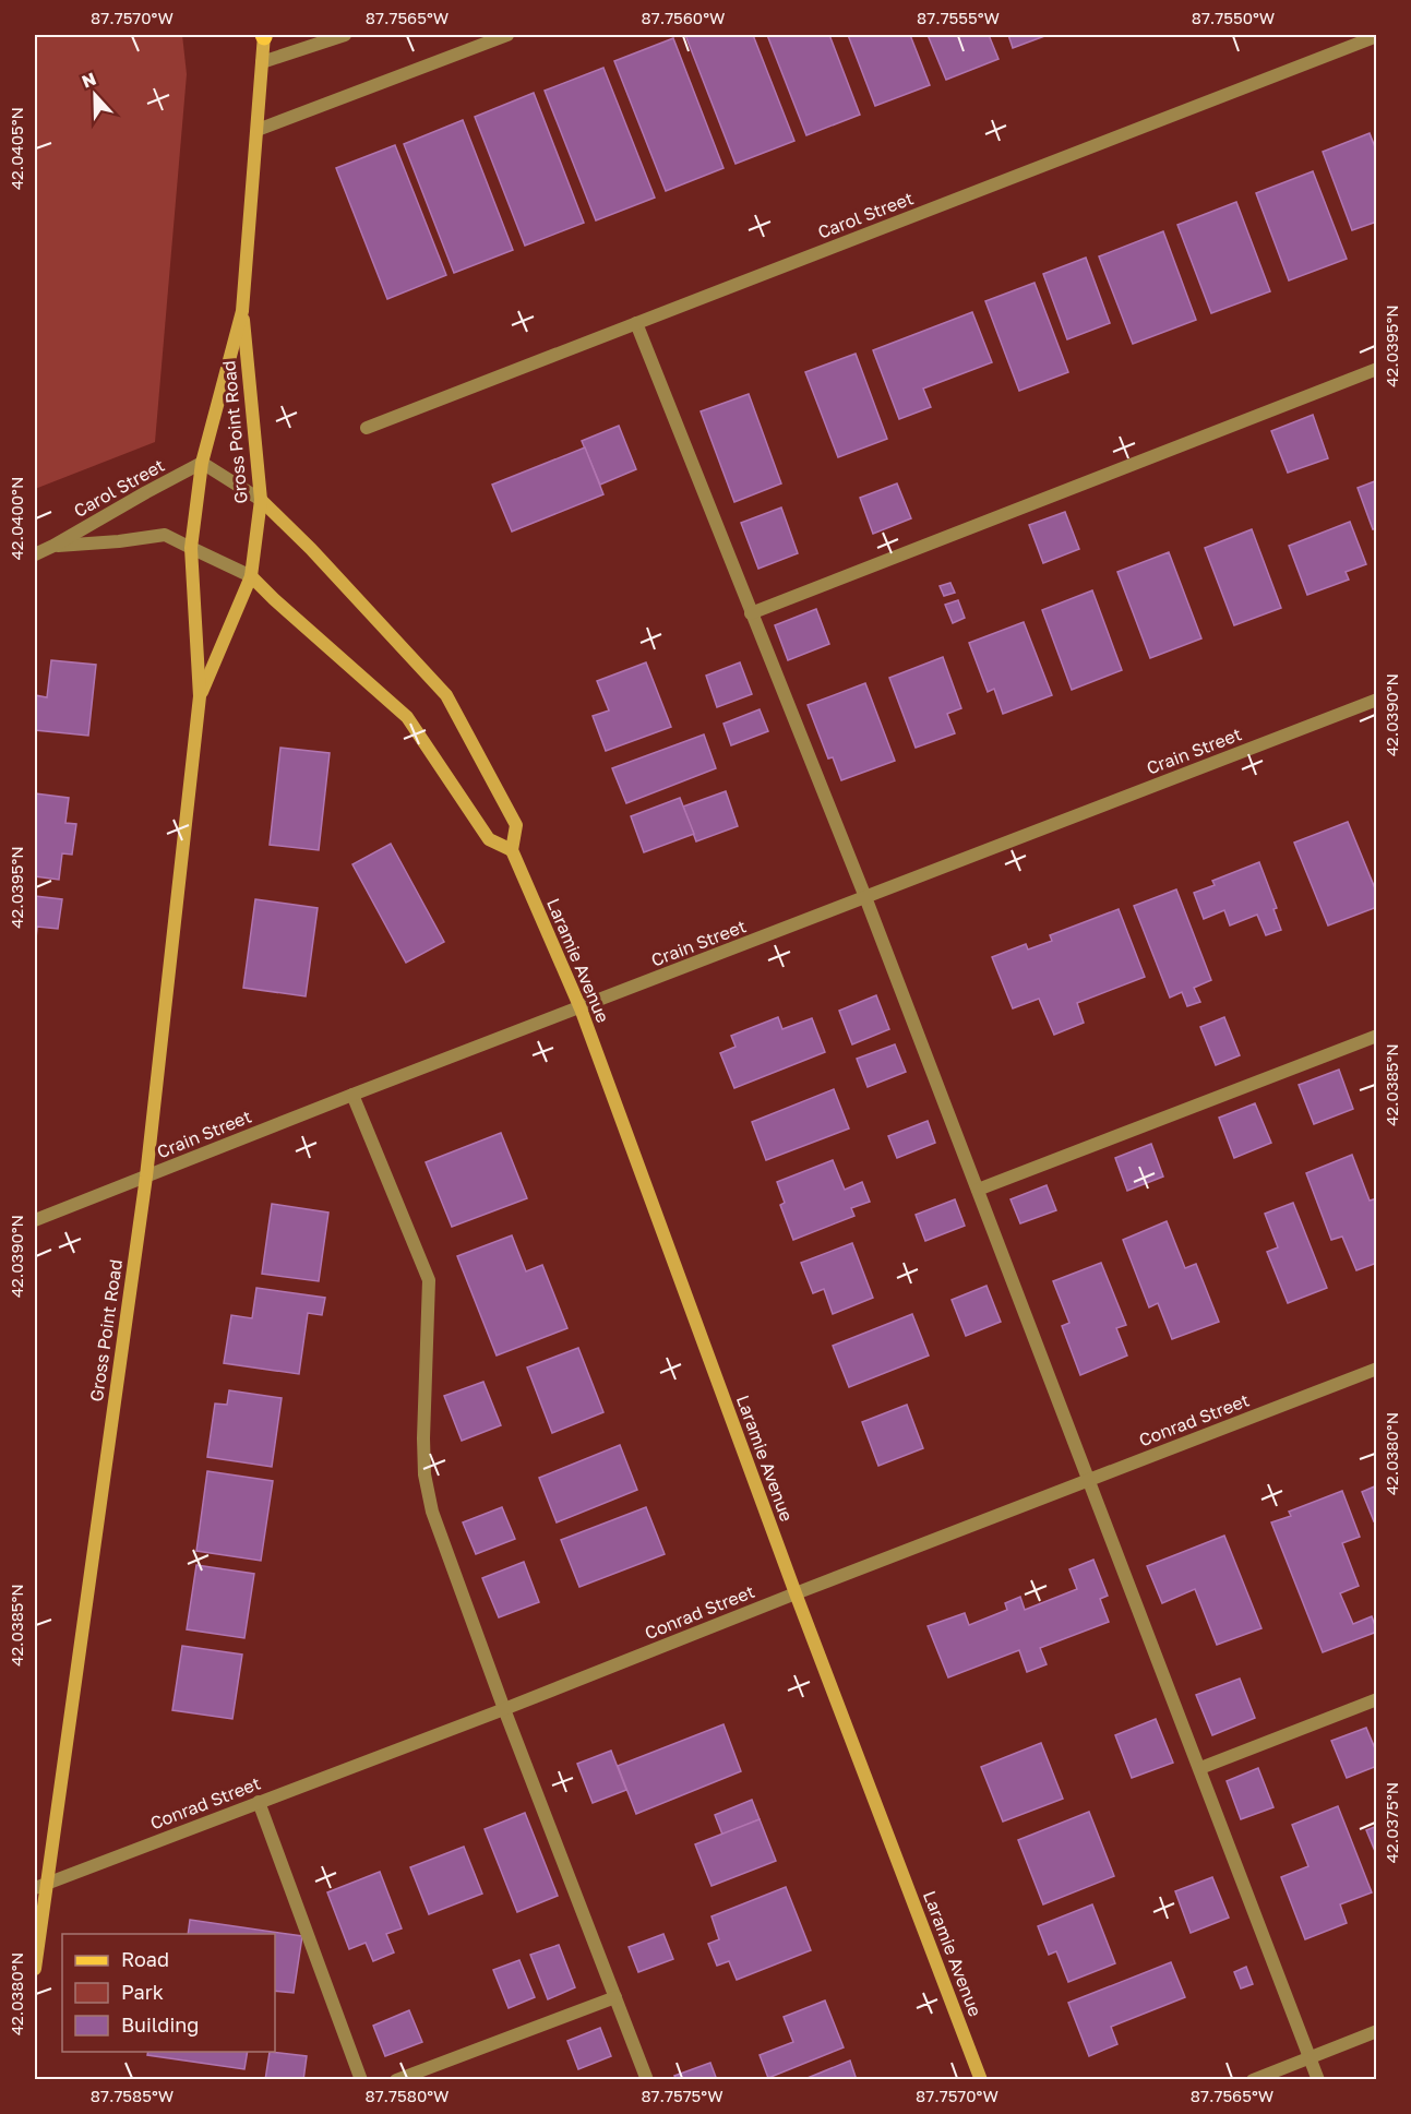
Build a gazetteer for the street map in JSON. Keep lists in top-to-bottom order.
{
  "streets": {
    "main road": ["Gross Point Road", "Laramie Avenue"],
    "street": ["Carol Street", "Crain Street", "Conrad Street"]
  },
  "crossings": [
    ["Carol Street", "Gross Point Road"],
    ["Gross Point Road", "Crain Street"],
    ["Gross Point Road", "Laramie Avenue"],
    ["Gross Point Road", "Conrad Street"],
    ["Crain Street", "Laramie Avenue"],
    ["Laramie Avenue", "Conrad Street"]
  ],
  "legend": ["Road", "Park", "Building"],
  "north": "top",
  "coordinates": [
    "87.7570°W",
    "87.7565°W",
    "87.7560°W",
    "87.7555°W",
    "87.7550°W",
    "42.0405°N",
    "42.0395°N",
    "42.0400°N",
    "42.0390°N",
    "42.0385°N",
    "42.0380°N",
    "42.0375°N",
    "87.7585°W",
    "87.7580°W",
    "87.7575°W"
  ]
}
